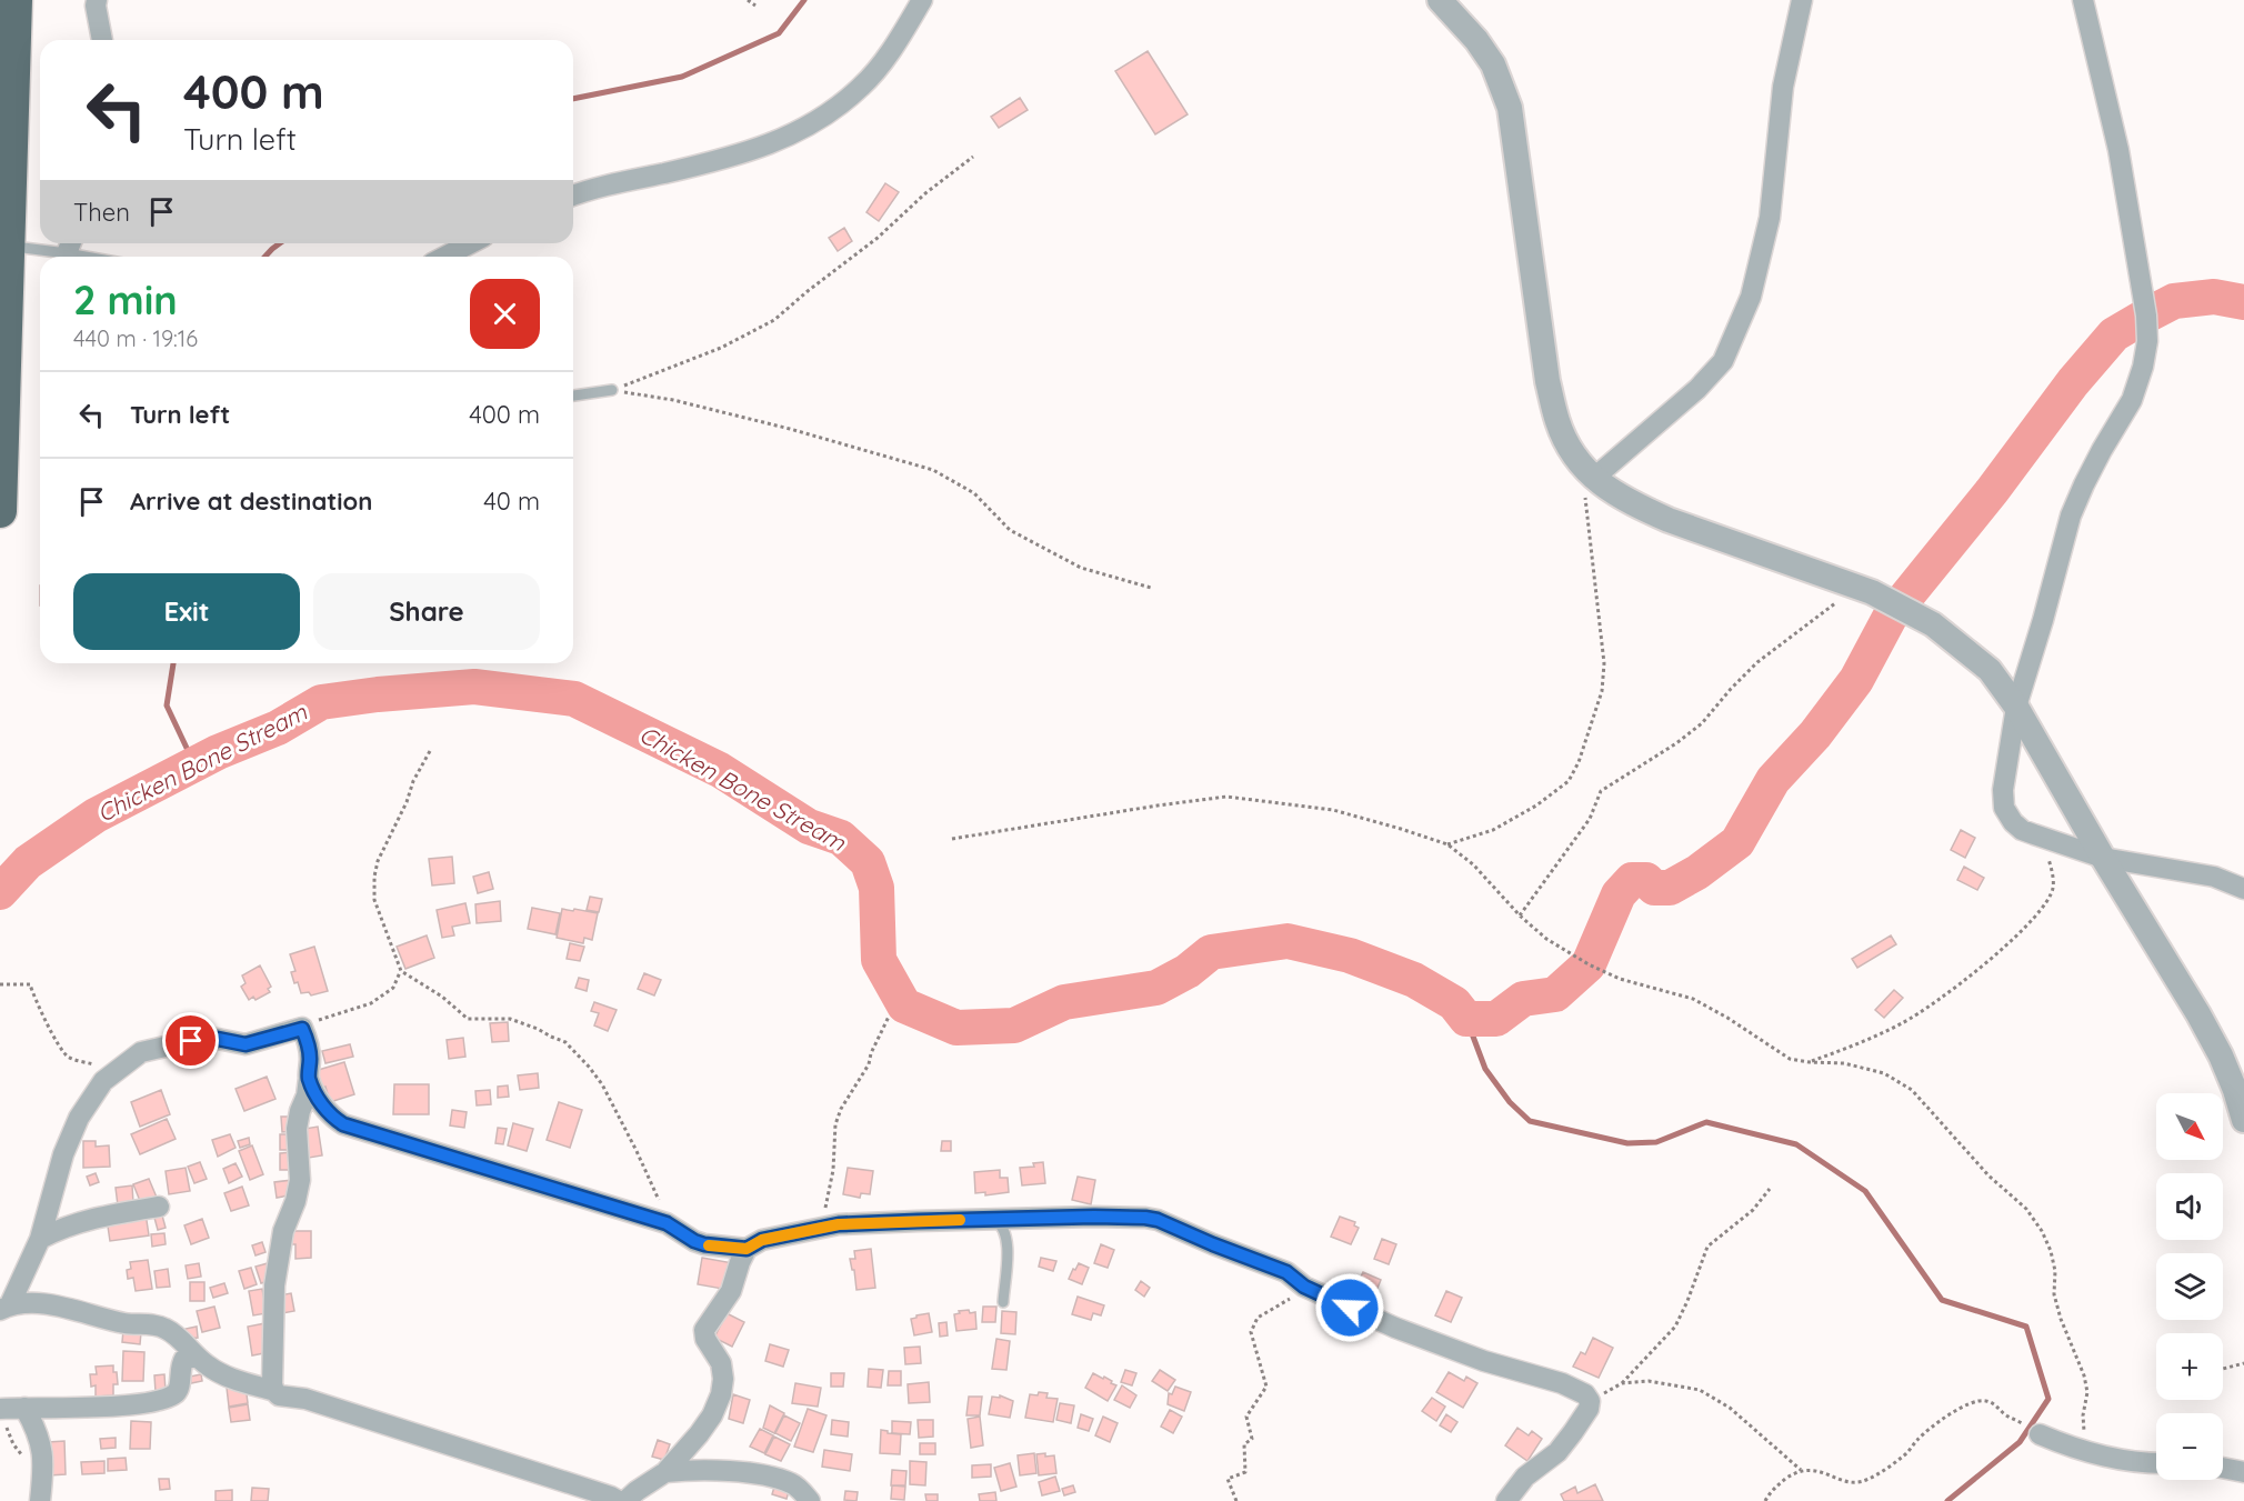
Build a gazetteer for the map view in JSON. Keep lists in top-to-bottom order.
{
  "water": ["Chicken Bone Stream"],
  "north": "bottom right",
  "page": {
    "turn": ["400 m", "Turn left"],
    "then": "Then",
    "heading": ["2 min", "440 m · 19:16"],
    "list": [
      {
        "name": "Turn left",
        "value": "400 m"
      },
      {
        "name": "Arrive at destination",
        "value": "40 m"
      }
    ],
    "buttons": ["Exit", "Share"],
    "map_buttons": ["+", "−"]
  }
}
